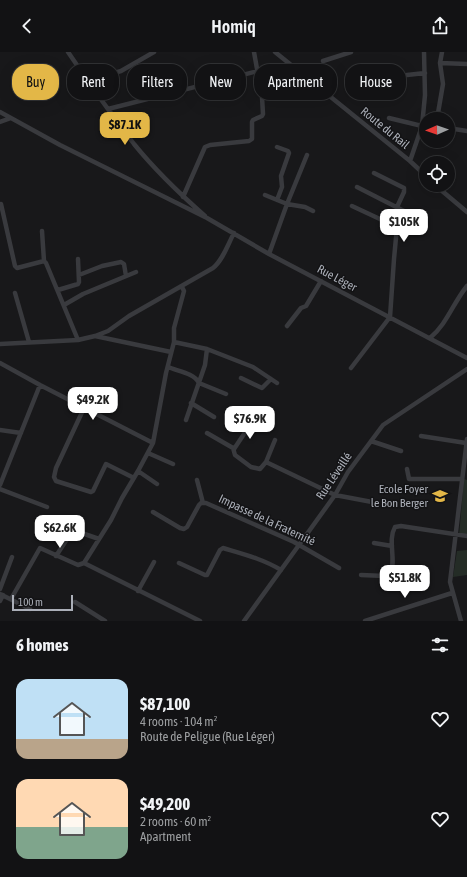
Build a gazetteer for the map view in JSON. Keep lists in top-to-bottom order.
{
  "streets": {
    "street": [
      "Route du Rail",
      "Rue Léger",
      "Rue Léveillé",
      "Impasse de la Fraternité"
    ]
  },
  "crossings": [
    ["Rue Léveillé", "Impasse de la Fraternité"]
  ],
  "places": {
    "school or university": ["Ecole Foyer le Bon Berger"]
  },
  "scale_bar": "100 m",
  "north": "left",
  "page": {
    "header": "Homiq",
    "chip": [
      "Buy",
      "Rent",
      "Filters",
      "New",
      "Apartment",
      "House"
    ],
    "price": [
      "$87.1K",
      "$105K",
      "$49.2K",
      "$76.9K",
      "$62.6K",
      "$51.8K"
    ],
    "scale": "100 m",
    "heading": "6 homes",
    "list": [
      {
        "name": "$87,100",
        "note": "4 rooms · 104 m² · Route de Peligue (Rue Léger)"
      },
      {
        "name": "$49,200",
        "note": "2 rooms · 60 m² · Apartment"
      }
    ]
  }
}
